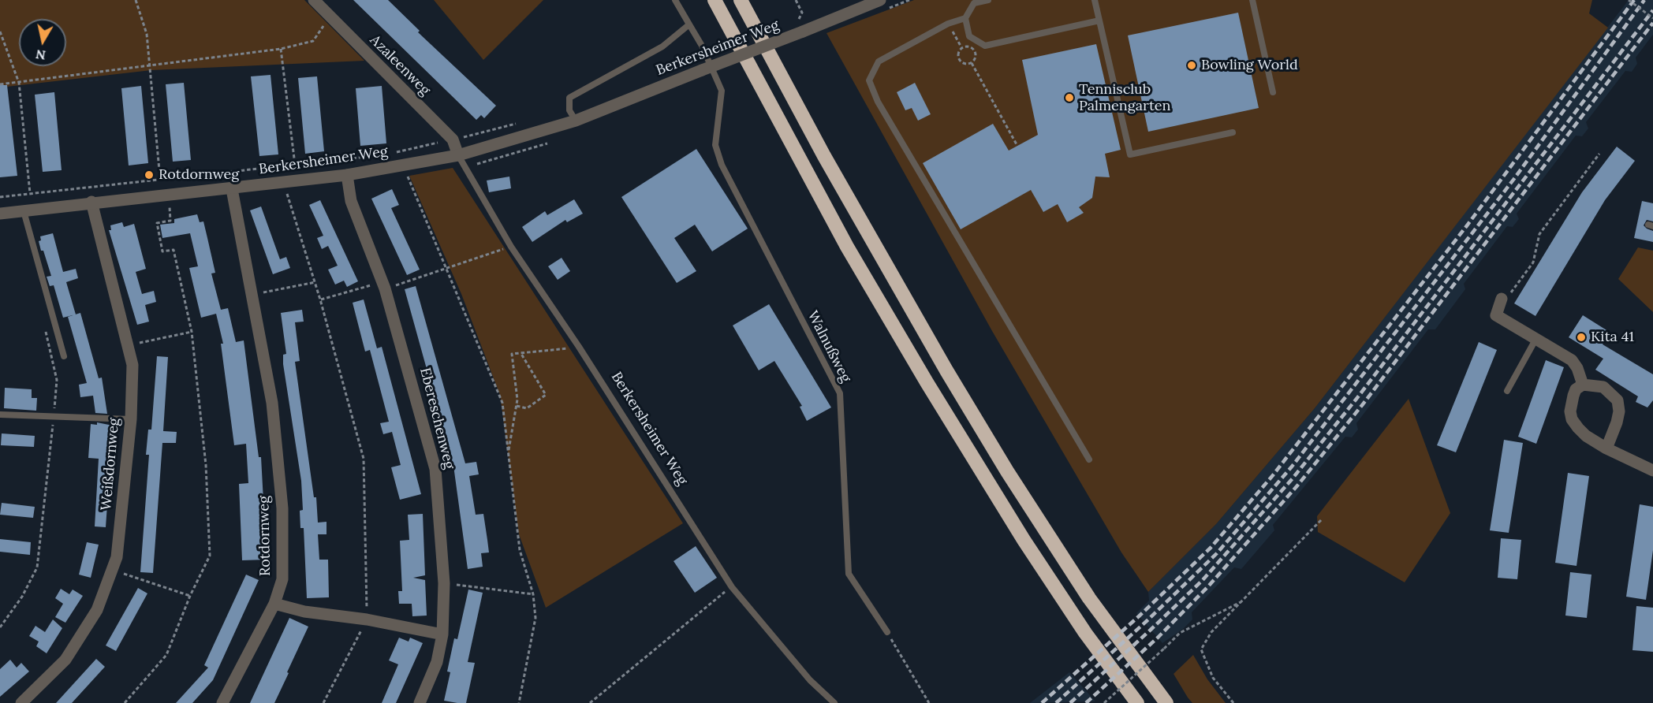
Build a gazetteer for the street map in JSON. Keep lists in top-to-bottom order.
{
  "streets": {
    "street": [
      "Berkersheimer Weg",
      "Azaleenweg",
      "Ebereschenweg",
      "Weißdornweg",
      "Rotdornweg"
    ],
    "lane": ["Walnußweg"]
  },
  "crossings": [
    ["Berkersheimer Weg", "Azaleenweg"],
    ["Berkersheimer Weg", "Ebereschenweg"],
    ["Berkersheimer Weg", "Weißdornweg"],
    ["Berkersheimer Weg", "Rotdornweg"]
  ],
  "places": [
    "Bowling World",
    "Tennisclub Palmengarten",
    "Rotdornweg",
    "Kita 41"
  ],
  "north": "bottom"
}
